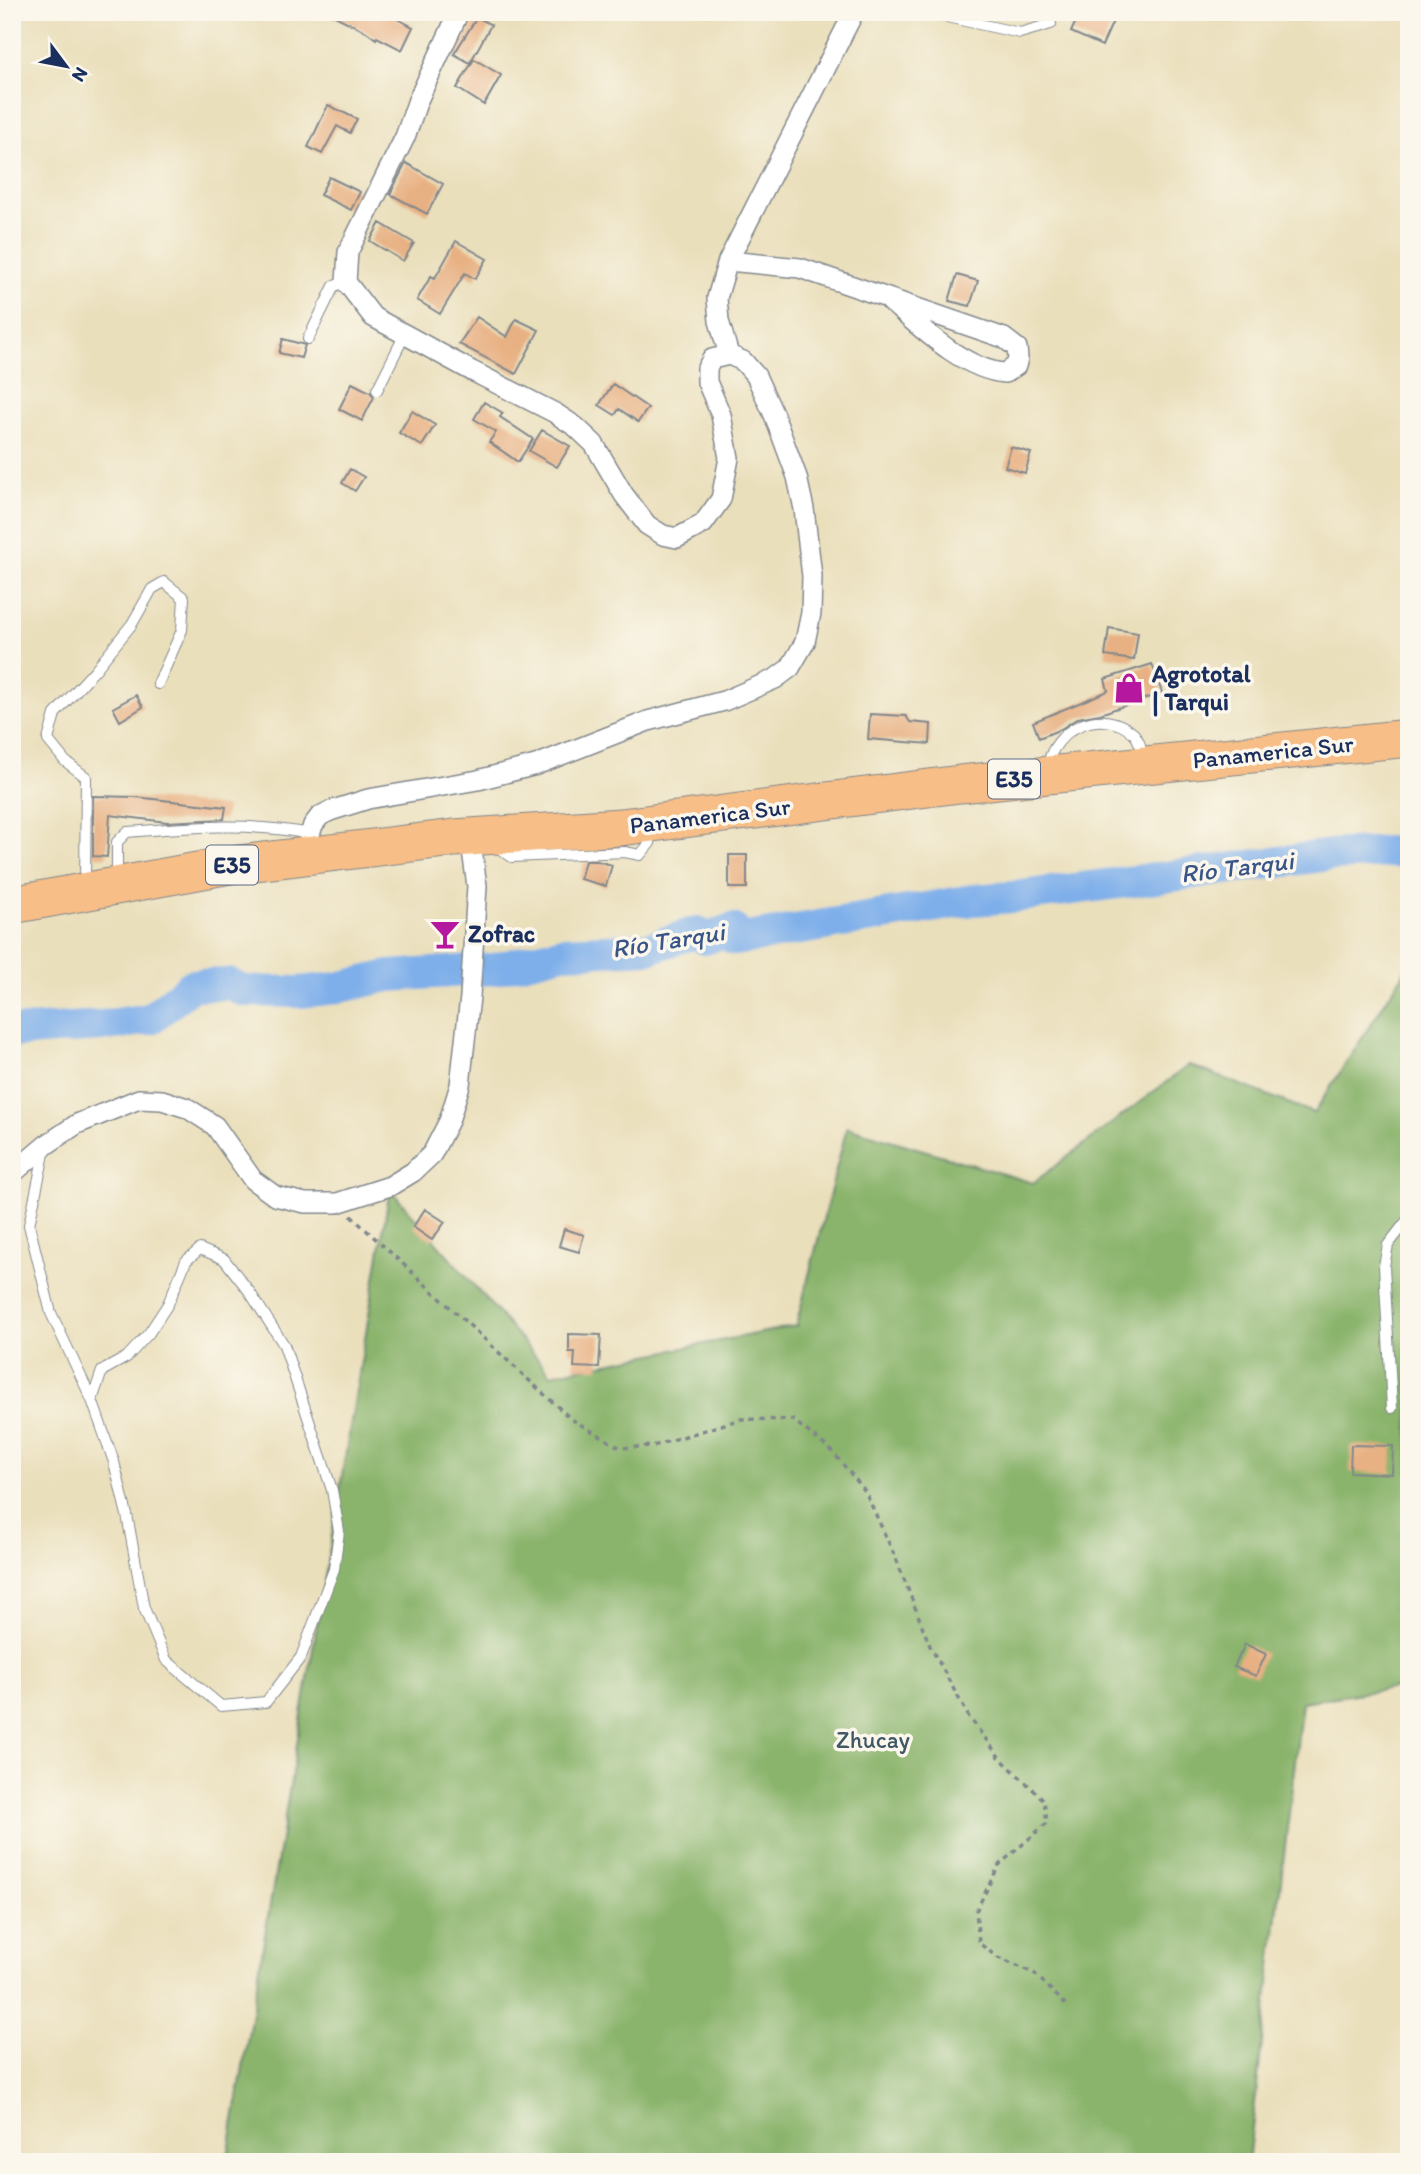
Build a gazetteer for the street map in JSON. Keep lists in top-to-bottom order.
{
  "streets": {
    "highway": ["Panamerica Sur", "E35"]
  },
  "water": ["Río Tarqui"],
  "parks": ["Zhucay"],
  "places": {
    "shop": ["Agrototal | Tarqui"],
    "bar": ["Zofrac"]
  },
  "north": "bottom right"
}
